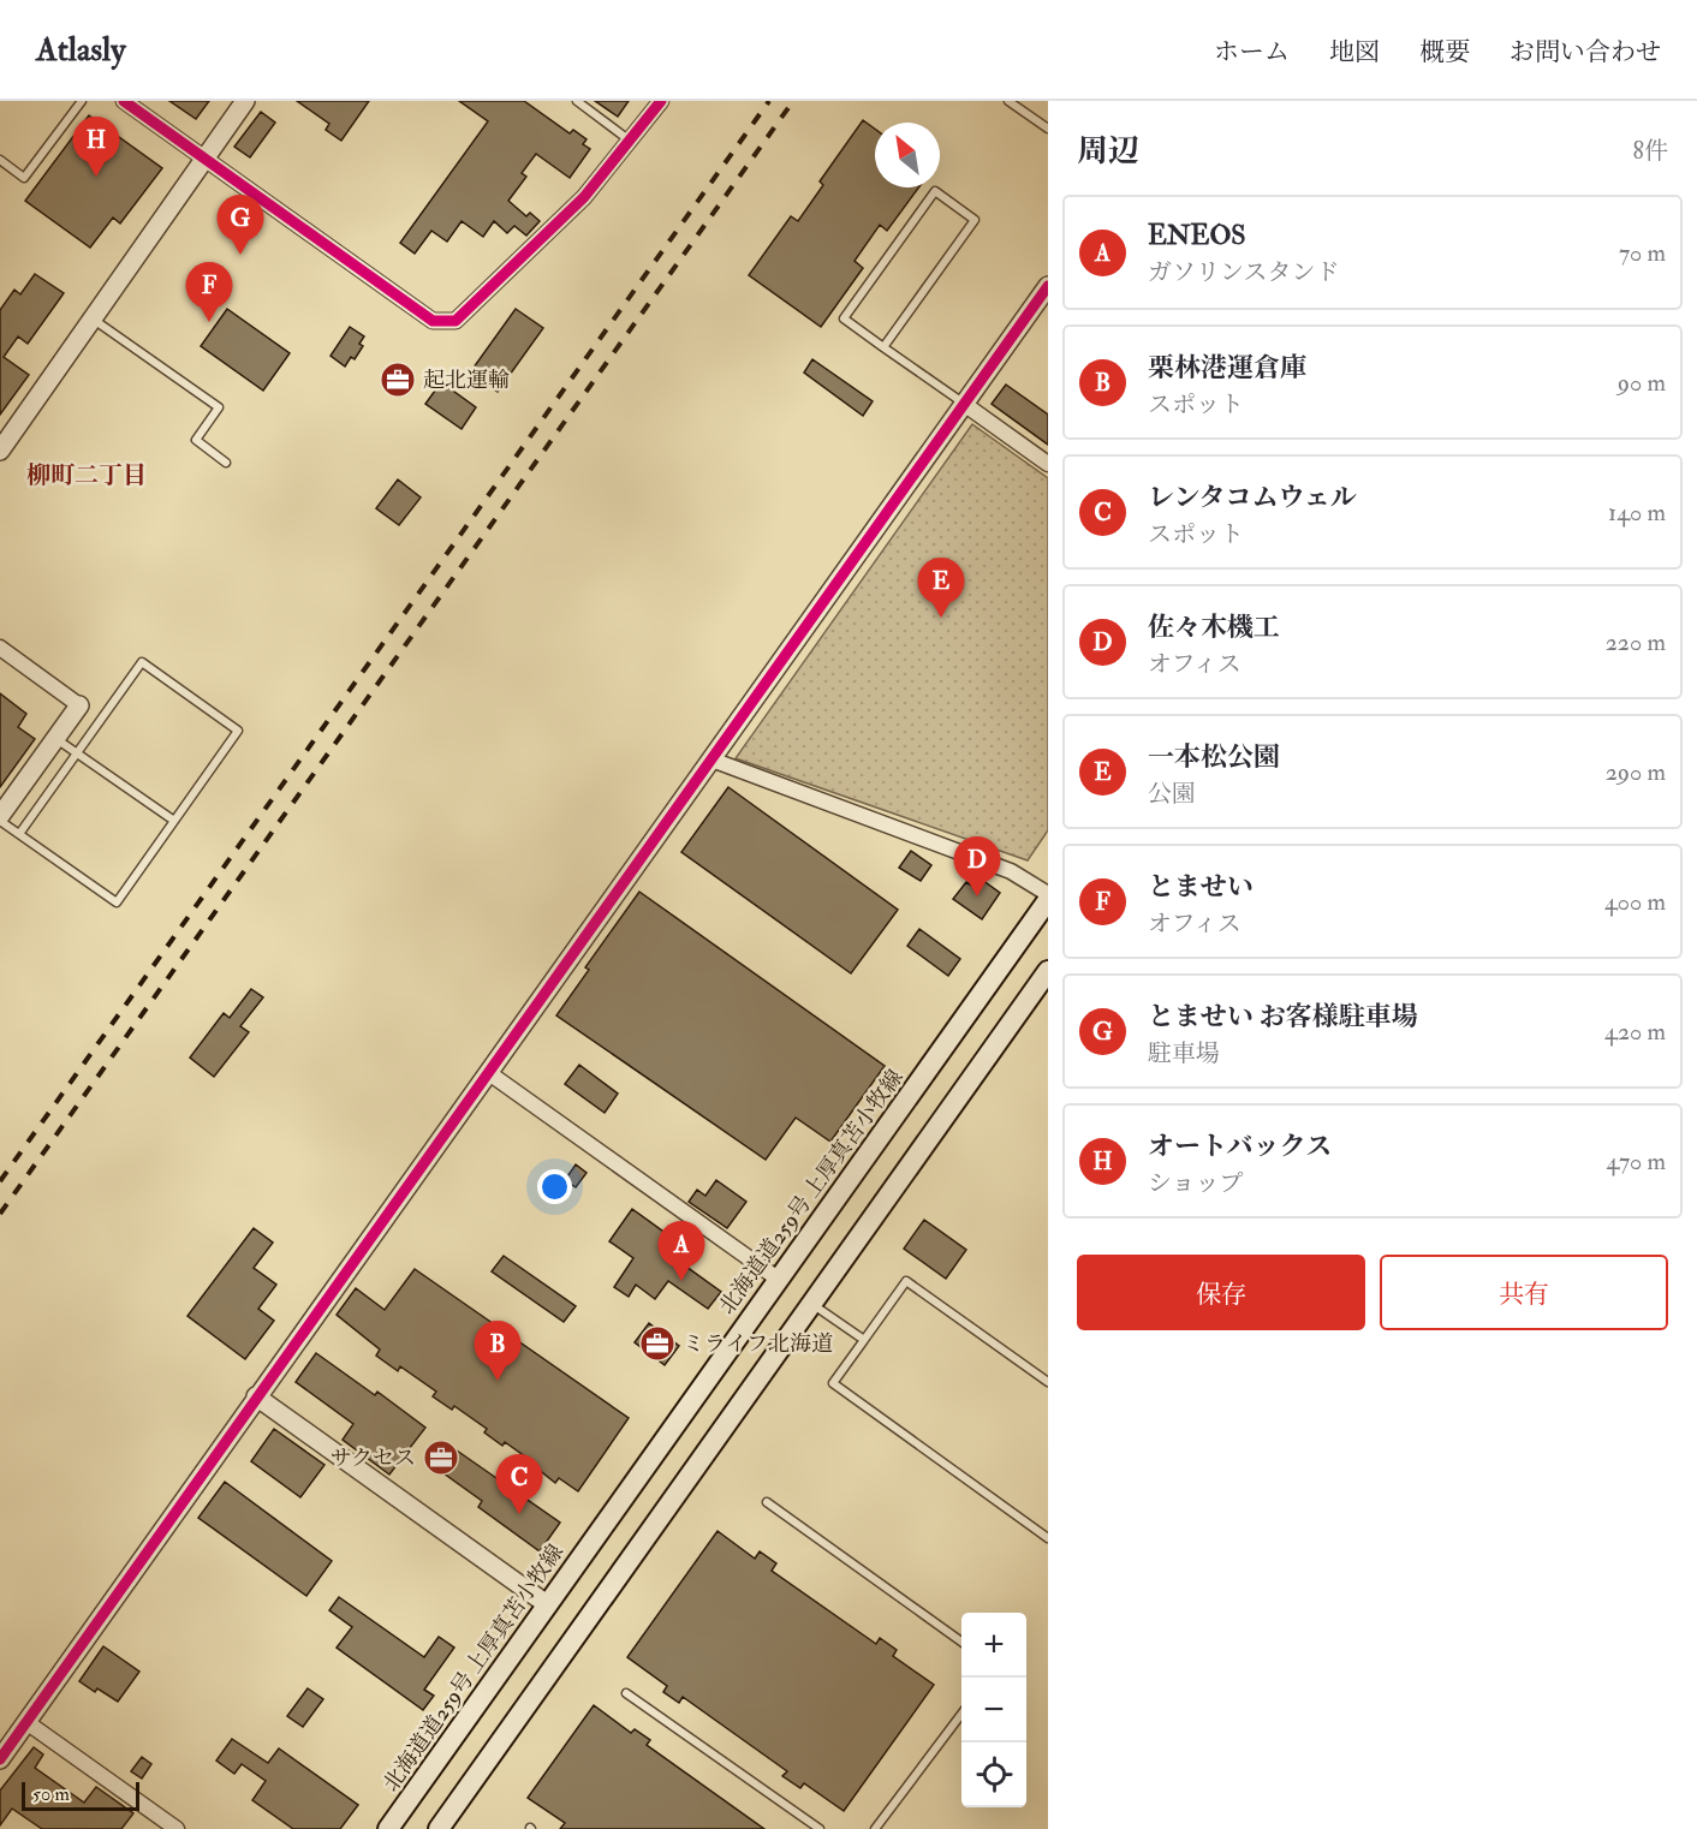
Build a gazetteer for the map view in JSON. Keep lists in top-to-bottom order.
{
  "streets": {
    "main road": ["北海道道259号 上厚真苫小牧線"]
  },
  "districts": ["柳町二丁目"],
  "places": {
    "office": ["起北運輸", "ミライフ北海道", "サクセス"]
  },
  "scale_bar": "50 m",
  "north": "top left",
  "page": {
    "header": "Atlasly",
    "nav": [
      "ホーム",
      "地図",
      "概要",
      "お問い合わせ"
    ],
    "heading": ["周辺", "8件"],
    "pins": [
      "H",
      "G",
      "F",
      "E",
      "D",
      "A",
      "B",
      "C"
    ],
    "list": [
      {
        "mark": "A",
        "name": "ENEOS",
        "note": "ガソリンスタンド",
        "value": "70 m"
      },
      {
        "mark": "B",
        "name": "栗林港運倉庫",
        "note": "スポット",
        "value": "90 m"
      },
      {
        "mark": "C",
        "name": "レンタコムウェル",
        "note": "スポット",
        "value": "140 m"
      },
      {
        "mark": "D",
        "name": "佐々木機工",
        "note": "オフィス",
        "value": "220 m"
      },
      {
        "mark": "E",
        "name": "一本松公園",
        "note": "公園",
        "value": "290 m"
      },
      {
        "mark": "F",
        "name": "とませい",
        "note": "オフィス",
        "value": "400 m"
      },
      {
        "mark": "G",
        "name": "とませい お客様駐車場",
        "note": "駐車場",
        "value": "420 m"
      },
      {
        "mark": "H",
        "name": "オートバックス",
        "note": "ショップ",
        "value": "470 m"
      }
    ],
    "buttons": ["保存", "共有"],
    "map_buttons": ["+", "−"],
    "scale": "50 m"
  }
}
